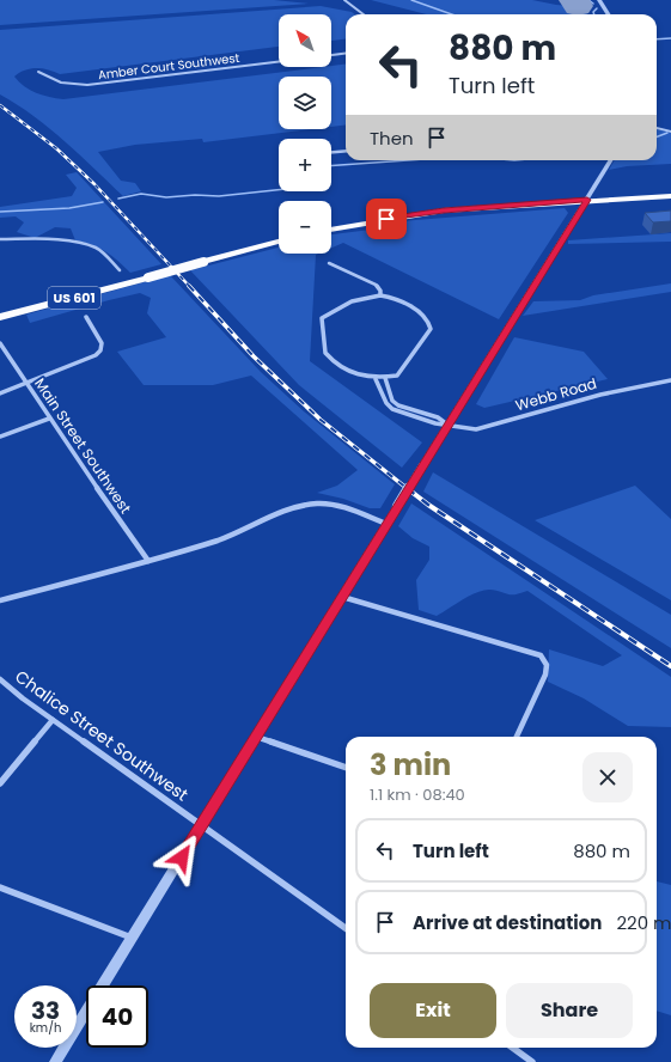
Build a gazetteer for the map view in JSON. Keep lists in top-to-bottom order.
{
  "streets": {
    "highway": ["US 601"],
    "street": [
      "Amber Court Southwest",
      "Webb Road",
      "Main Street Southwest",
      "Chalice Street Southwest"
    ]
  },
  "north": "top left",
  "page": {
    "map_buttons": ["+", "−"],
    "turn": ["880 m", "Turn left"],
    "then": "Then",
    "heading": ["3 min", "1.1 km · 08:40"],
    "list": [
      {
        "name": "Turn left",
        "value": "880 m"
      },
      {
        "name": "Arrive at destination",
        "value": "220 m"
      }
    ],
    "buttons": ["Exit", "Share"],
    "speed": "33 km/h",
    "limit": "40"
  }
}
